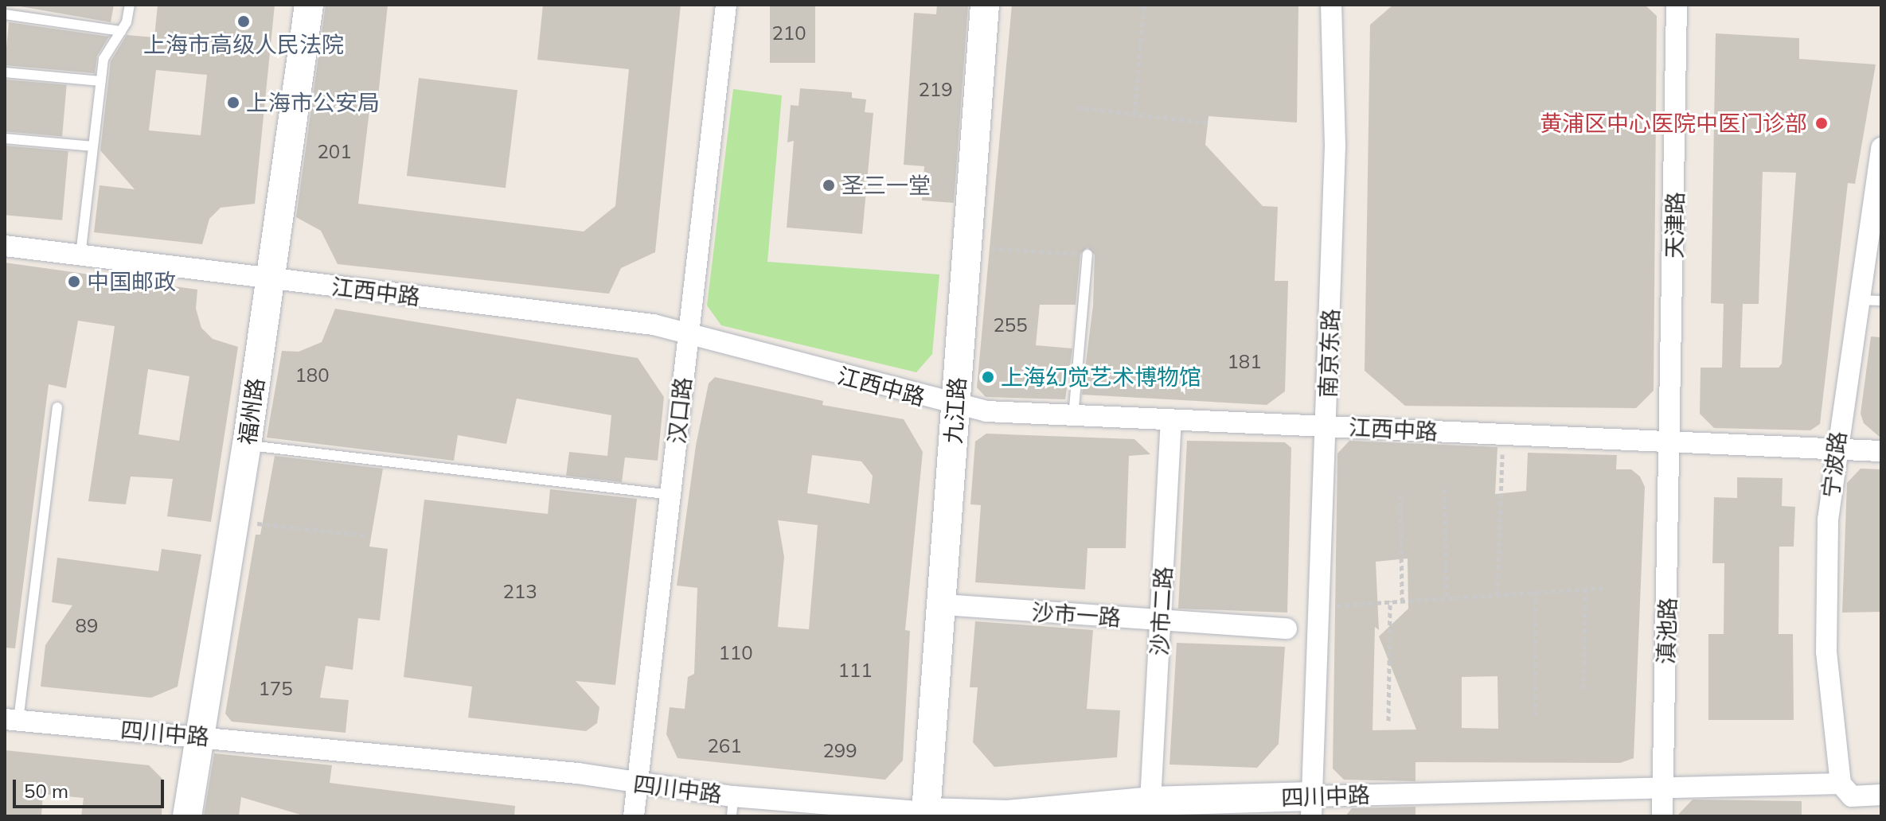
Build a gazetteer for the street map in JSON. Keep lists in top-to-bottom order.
{
  "streets": {
    "street": [
      "天津路",
      "江西中路",
      "南京东路",
      "汉口路",
      "九江路",
      "福州路",
      "宁波路",
      "沙市二路",
      "沙市一路",
      "滇池路",
      "四川中路"
    ]
  },
  "crossings": [
    ["天津路", "江西中路"],
    ["天津路", "滇池路"],
    ["江西中路", "南京东路"],
    ["江西中路", "汉口路"],
    ["江西中路", "九江路"],
    ["江西中路", "福州路"],
    ["江西中路", "宁波路"],
    ["江西中路", "沙市二路"],
    ["江西中路", "滇池路"],
    ["南京东路", "四川中路"],
    ["汉口路", "四川中路"],
    ["九江路", "沙市一路"],
    ["九江路", "四川中路"],
    ["福州路", "四川中路"],
    ["宁波路", "四川中路"],
    ["沙市二路", "沙市一路"],
    ["沙市二路", "四川中路"],
    ["滇池路", "四川中路"]
  ],
  "places": [
    "上海市高级人民法院",
    "上海市公安局",
    "黄浦区中心医院中医门诊部",
    "圣三一堂",
    "中国邮政",
    "上海幻觉艺术博物馆"
  ],
  "house_numbers": [
    "210",
    "219",
    "201",
    "255",
    "181",
    "180",
    "213",
    "89",
    "110",
    "111",
    "175",
    "261",
    "299"
  ],
  "scale_bar": "50 m"
}
